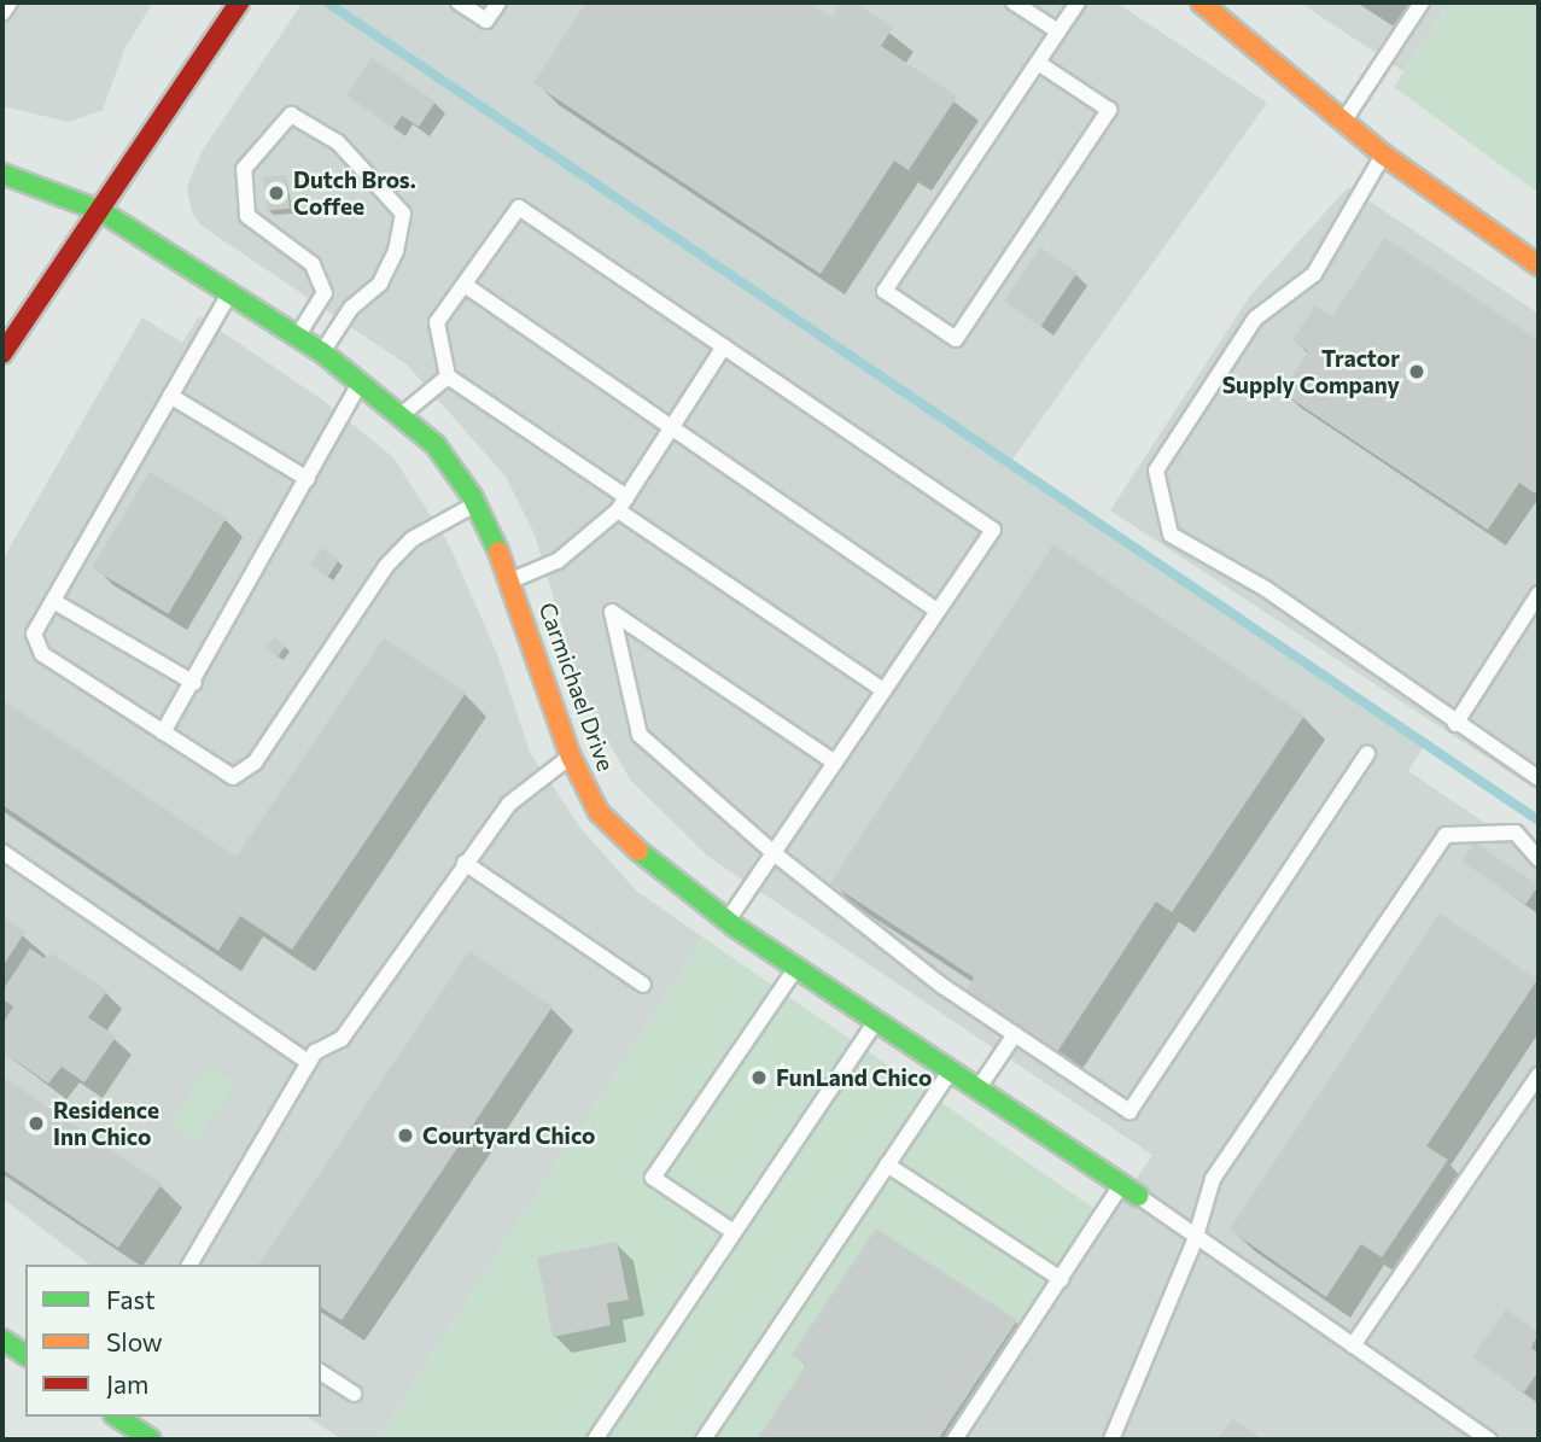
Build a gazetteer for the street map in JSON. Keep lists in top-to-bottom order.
{
  "streets": {
    "main road": ["Carmichael Drive"]
  },
  "places": [
    "Dutch Bros. Coffee",
    "Tractor Supply Company",
    "FunLand Chico",
    "Residence Inn Chico",
    "Courtyard Chico"
  ],
  "legend": ["Fast", "Slow", "Jam"]
}
